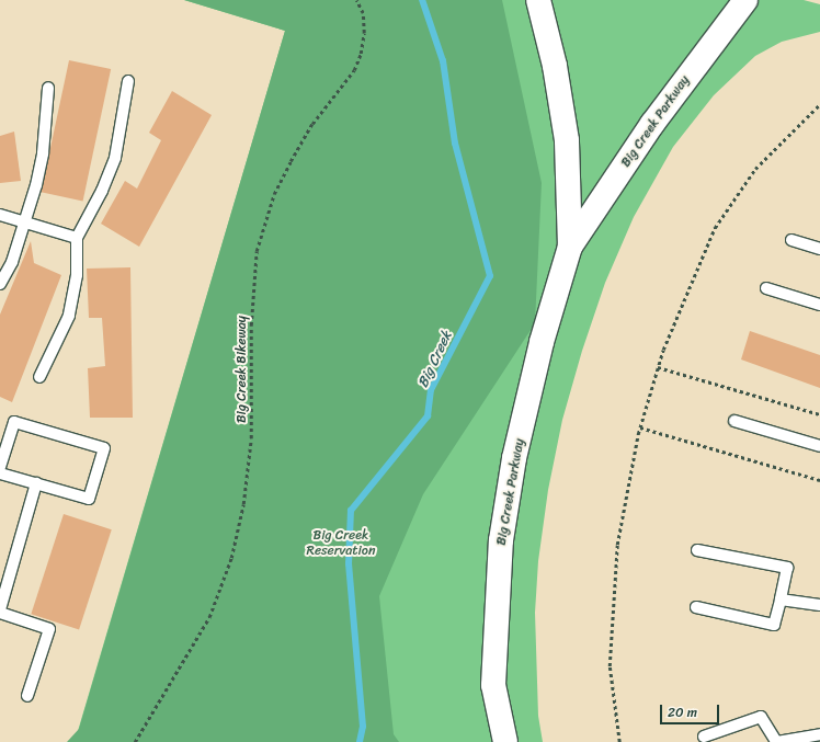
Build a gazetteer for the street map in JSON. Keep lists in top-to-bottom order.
{
  "streets": {
    "street": ["Big Creek Parkway"],
    "path": ["Big Creek Bikeway"]
  },
  "water": ["Big Creek"],
  "parks": ["Big Creek Reservation"],
  "scale_bar": "20 m"
}
